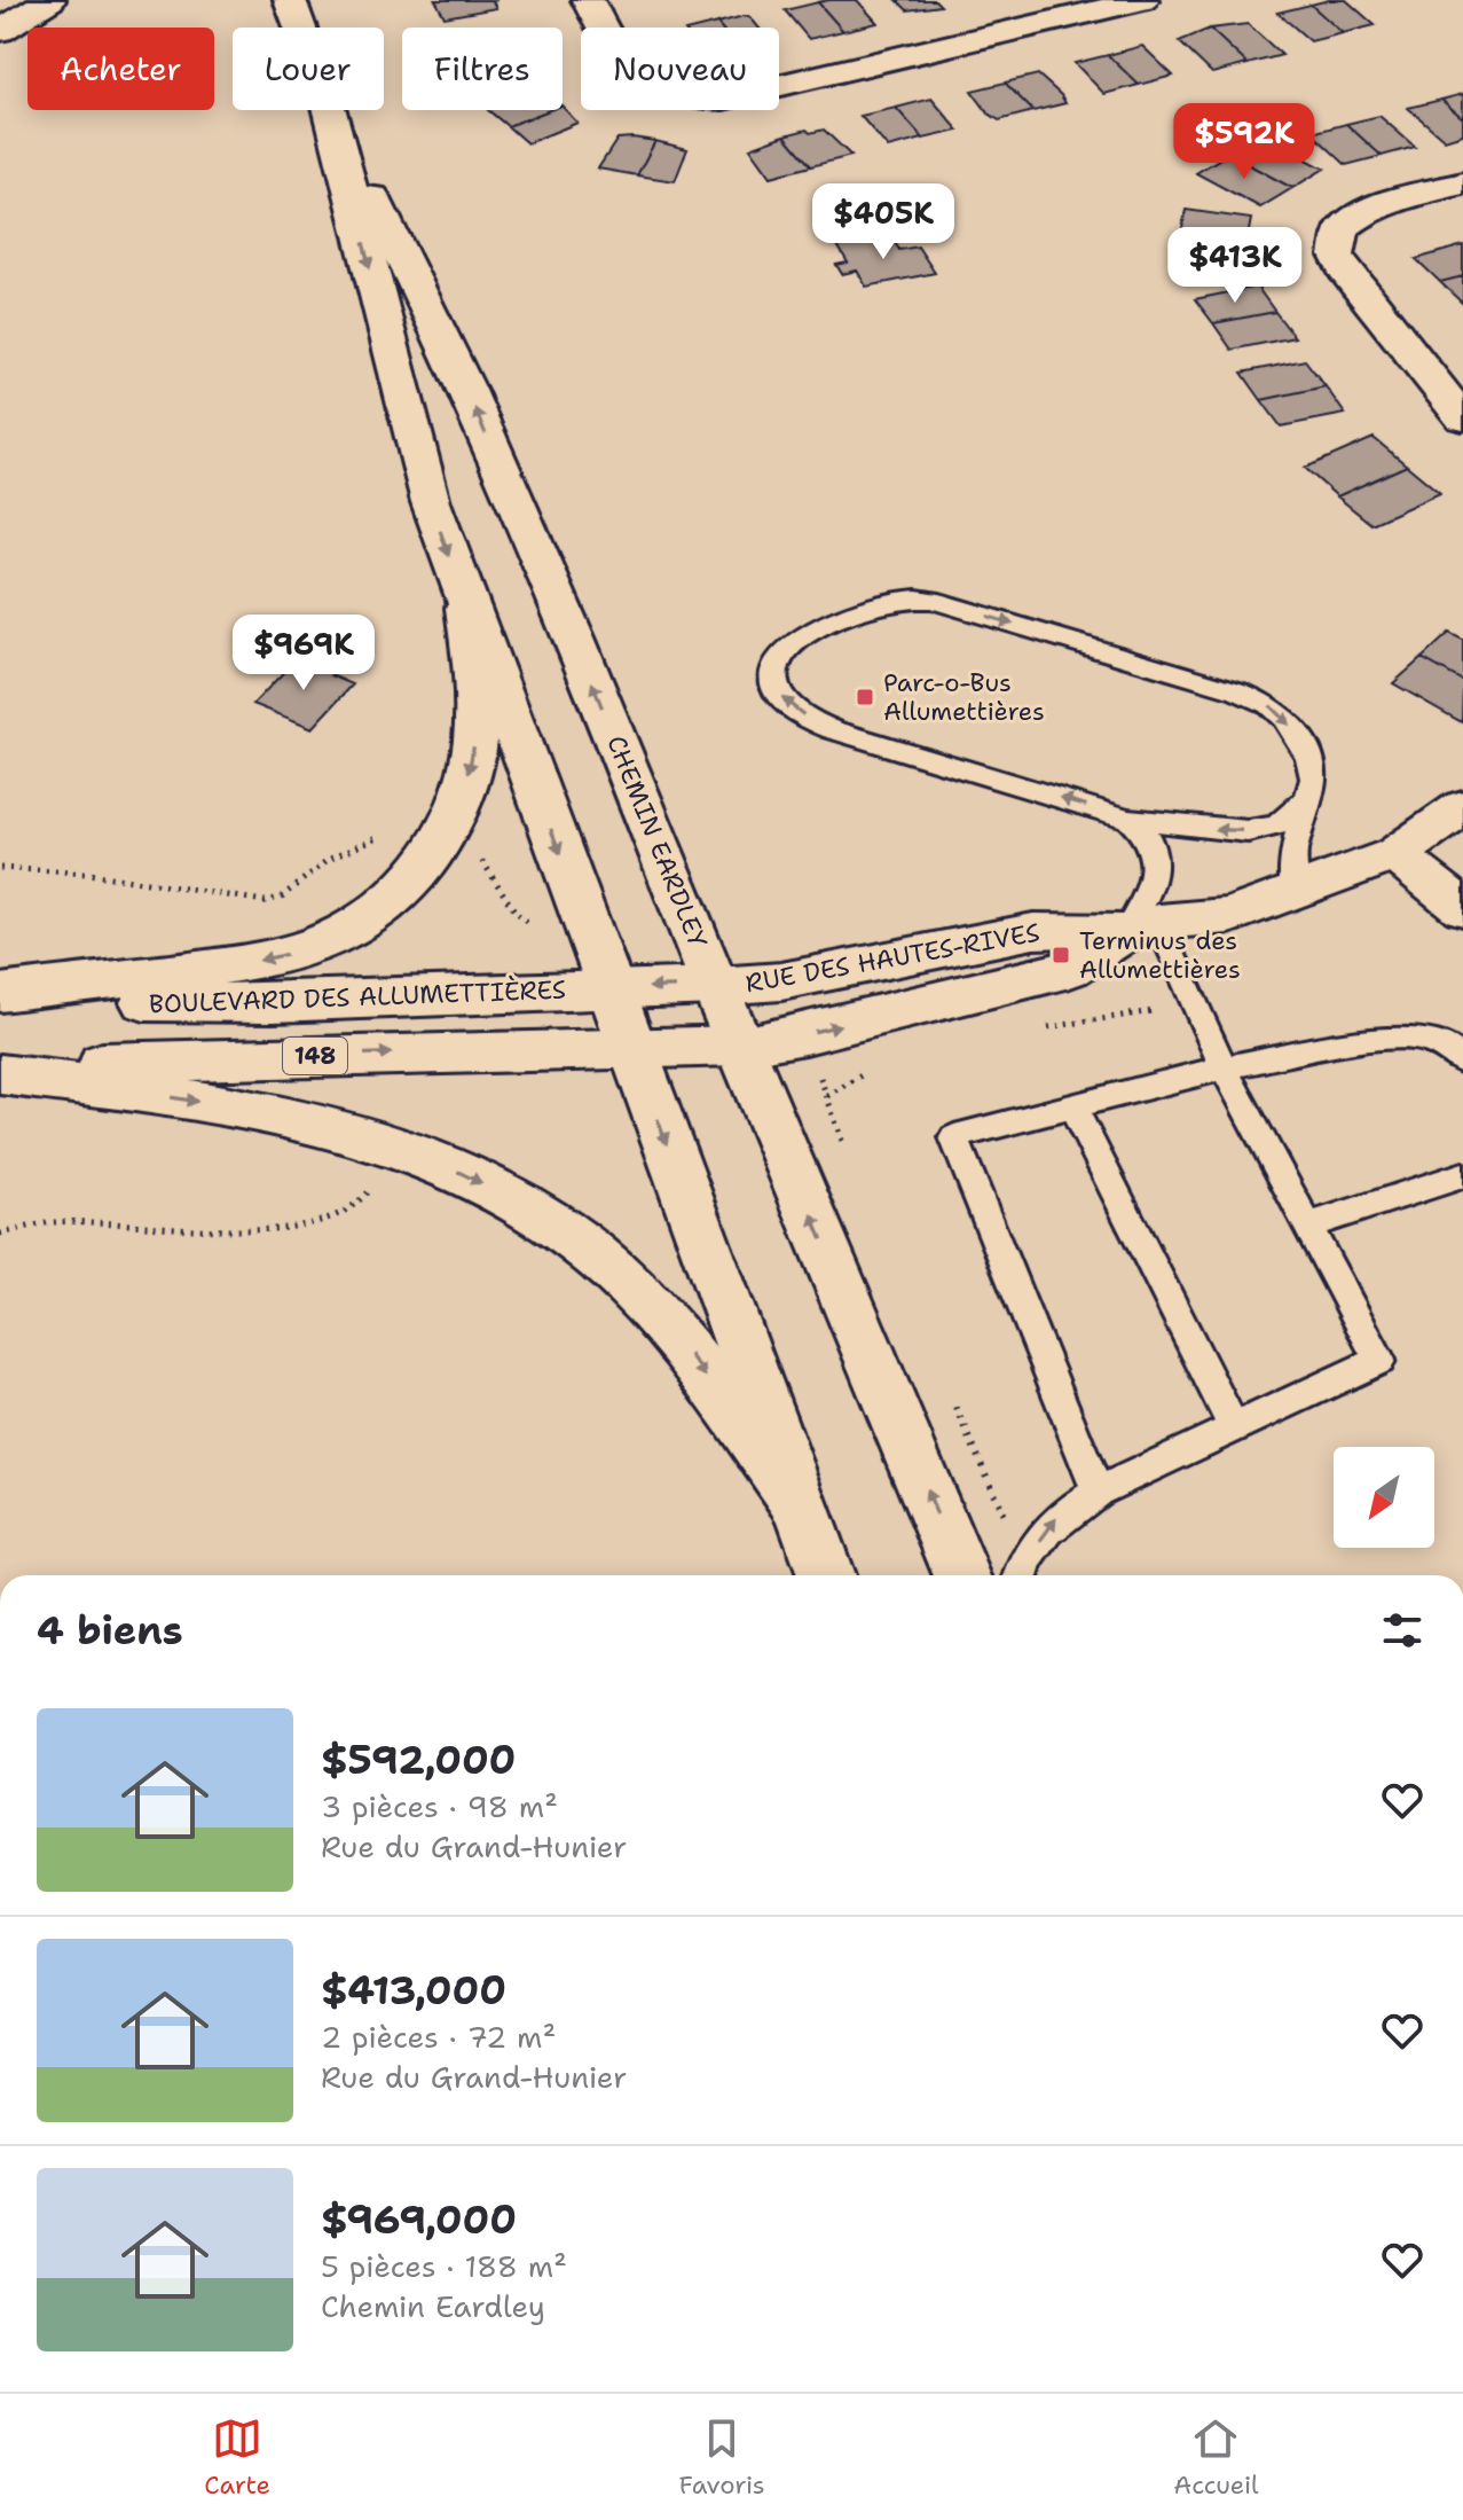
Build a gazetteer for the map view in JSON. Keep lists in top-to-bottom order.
{
  "streets": {
    "main road": [
      "CHEMIN EARDLEY",
      "RUE DES HAUTES-RIVES",
      "BOULEVARD DES ALLUMETTIÈRES",
      "148"
    ]
  },
  "crossings": [
    ["CHEMIN EARDLEY", "RUE DES HAUTES-RIVES"],
    ["CHEMIN EARDLEY", "BOULEVARD DES ALLUMETTIÈRES"],
    ["CHEMIN EARDLEY", "148"],
    ["RUE DES HAUTES-RIVES", "BOULEVARD DES ALLUMETTIÈRES"],
    ["RUE DES HAUTES-RIVES", "148"]
  ],
  "places": {
    "transit": ["Parc-o-Bus Allumettières", "Terminus des Allumettières"]
  },
  "north": "bottom left",
  "page": {
    "chip": [
      "Acheter",
      "Louer",
      "Filtres",
      "Nouveau"
    ],
    "price": [
      "$592K",
      "$405K",
      "$413K",
      "$969K"
    ],
    "heading": "4 biens",
    "list": [
      {
        "name": "$592,000",
        "note": "3 pièces · 98 m² · Rue du Grand-Hunier"
      },
      {
        "name": "$413,000",
        "note": "2 pièces · 72 m² · Rue du Grand-Hunier"
      },
      {
        "name": "$969,000",
        "note": "5 pièces · 188 m² · Chemin Eardley"
      }
    ],
    "tabs": ["Carte", "Favoris", "Accueil"]
  }
}
